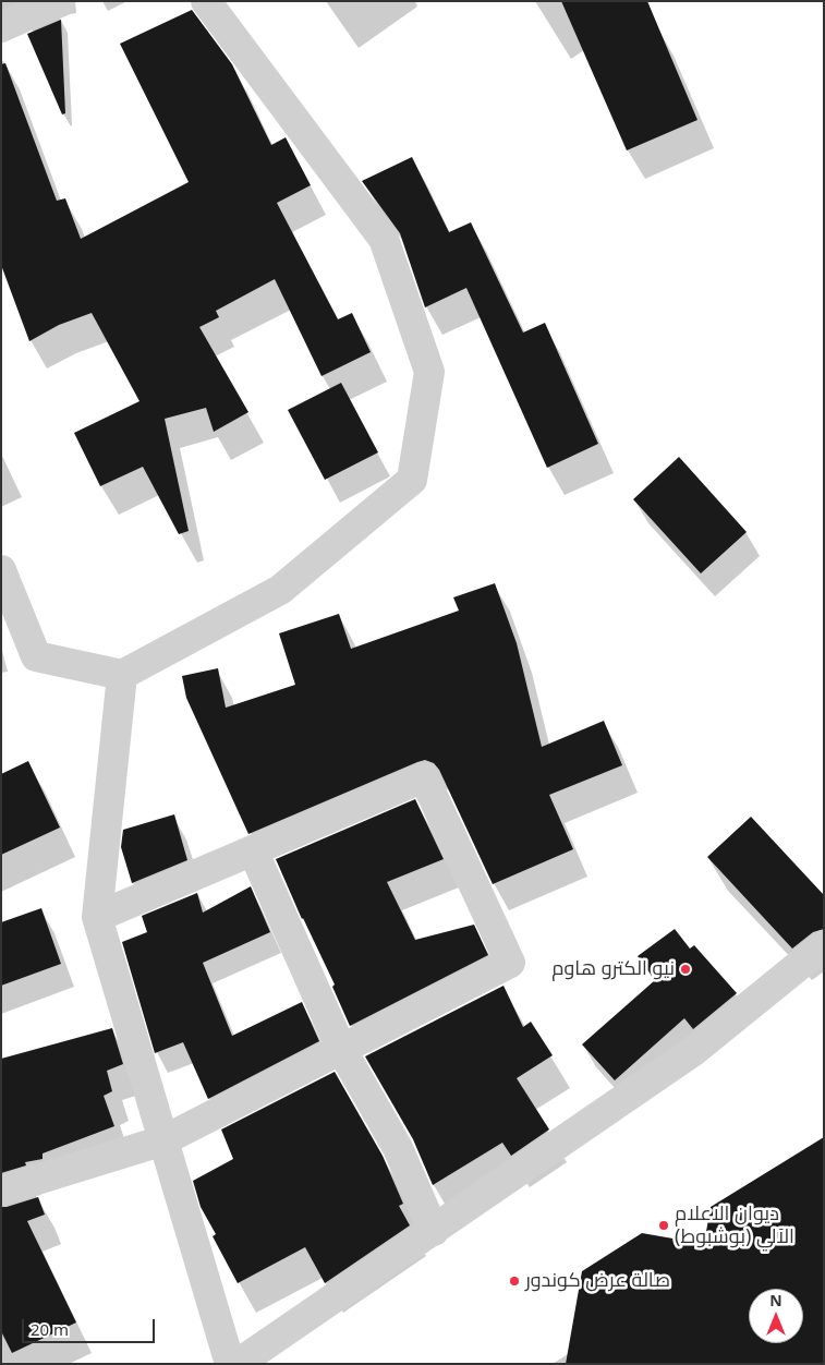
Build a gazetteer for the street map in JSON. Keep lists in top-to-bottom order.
{
  "places": ["نيو الكترو هاوم", "ديوان الاعلام الآلي (بوشبوط)", "صالة عرض كوندور"],
  "scale_bar": "20 m",
  "north": "top"
}
